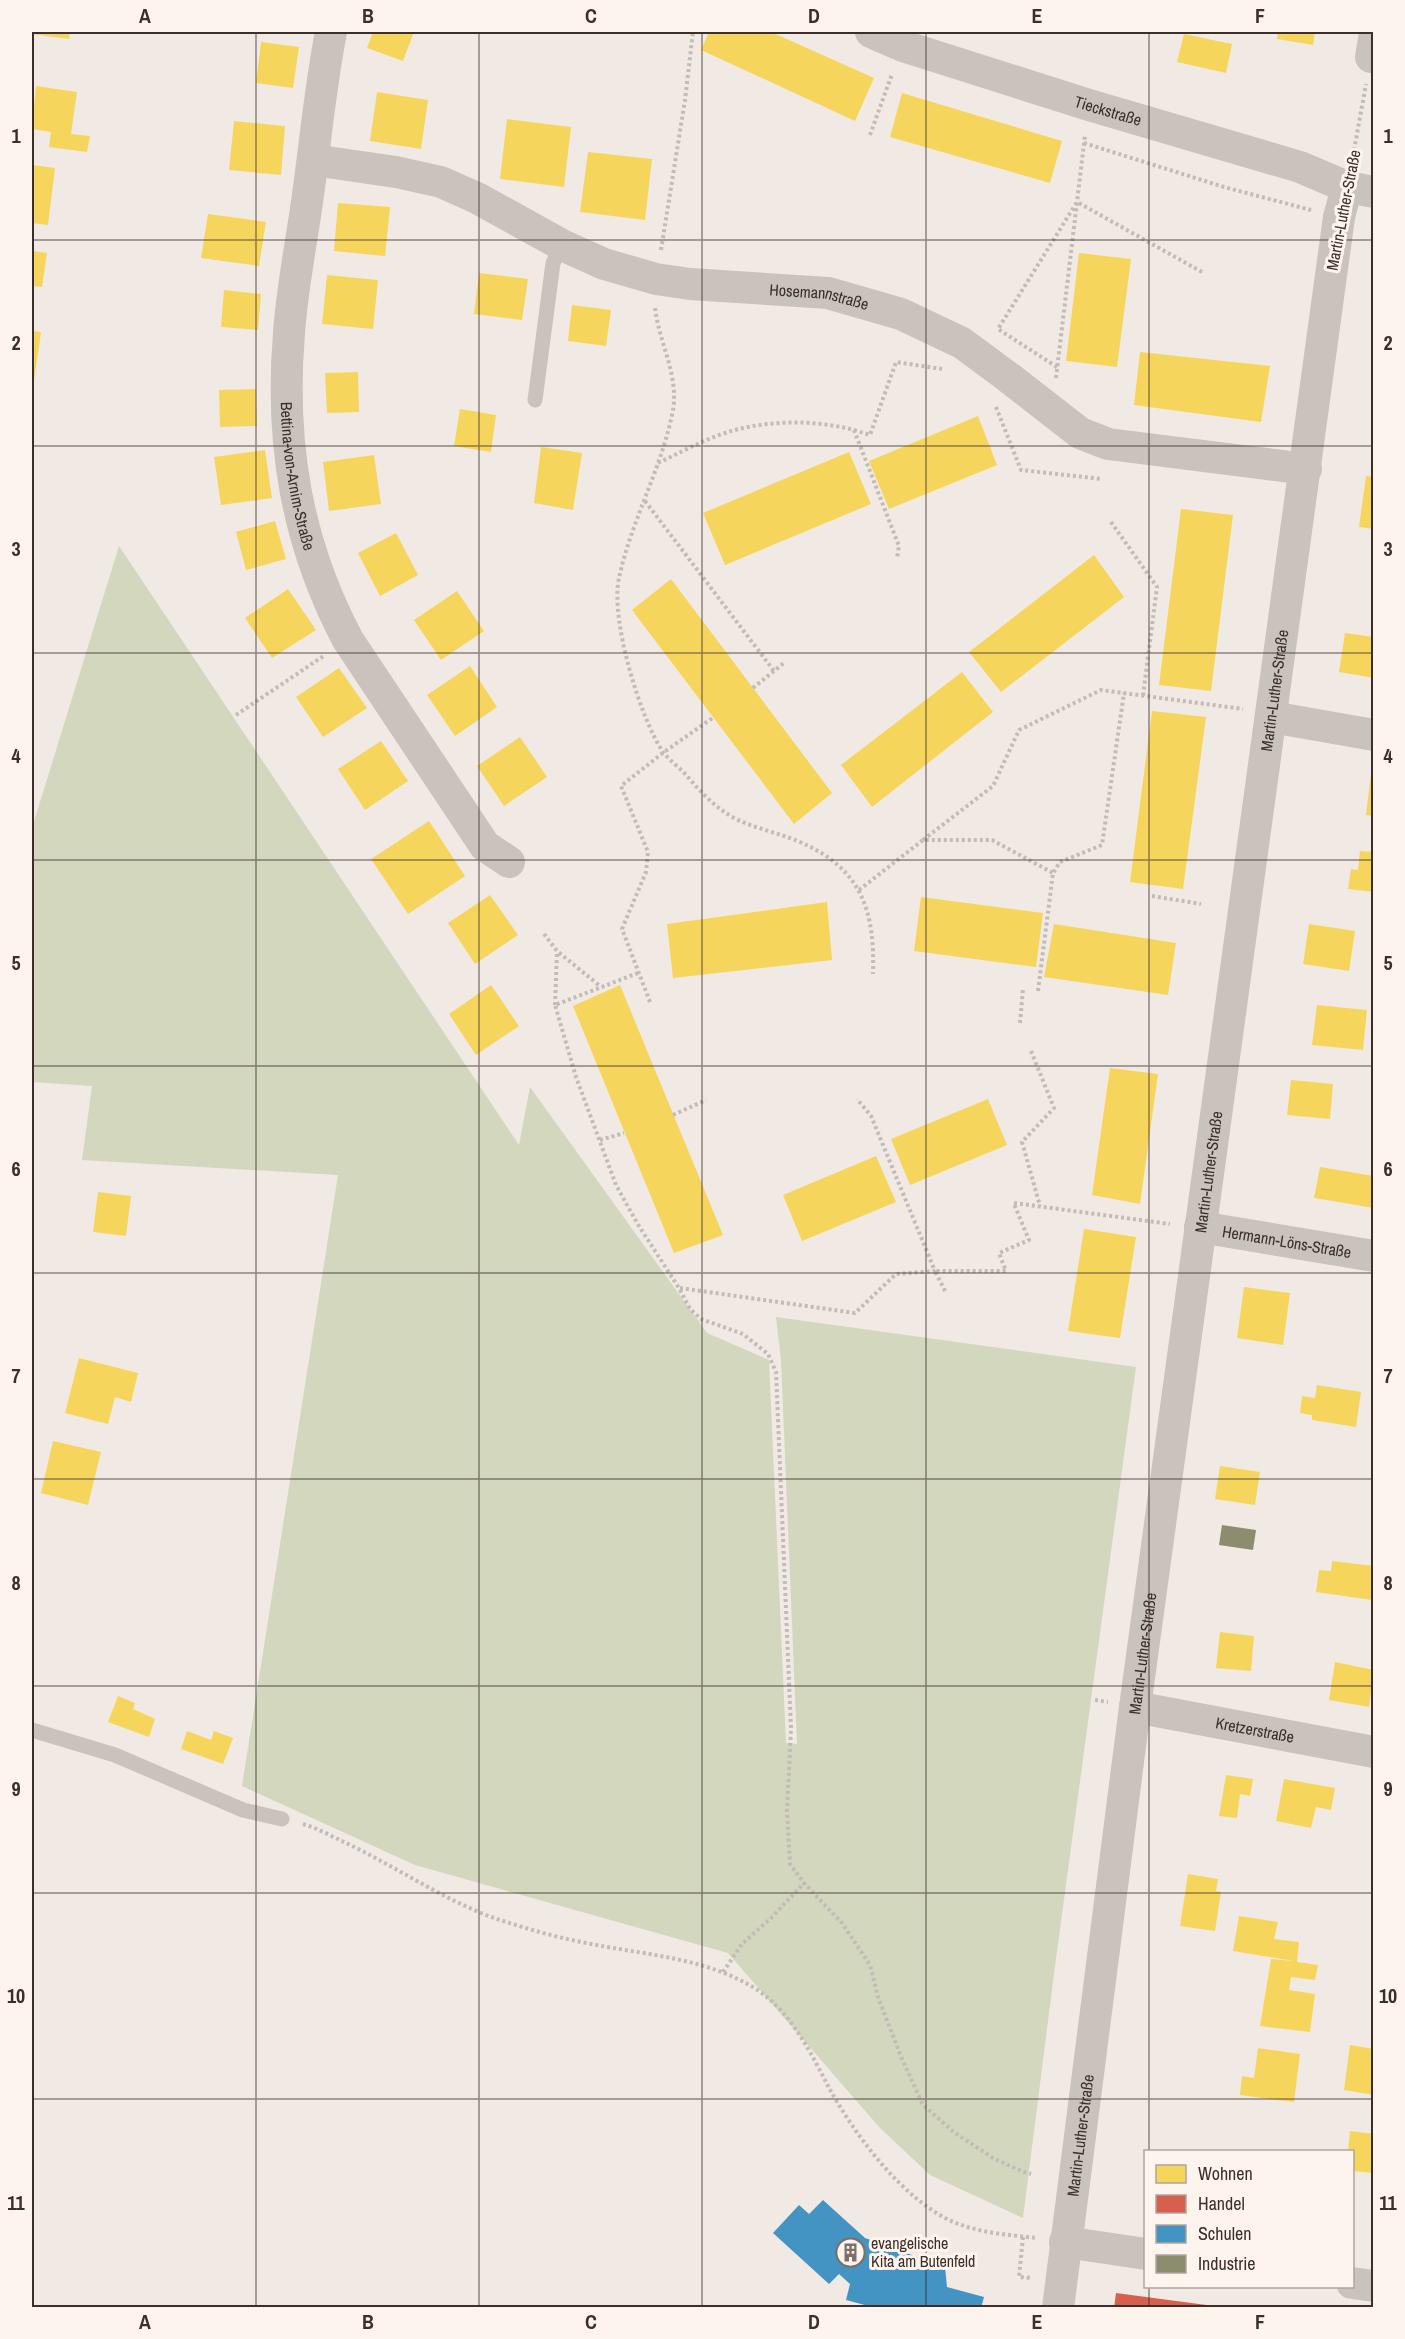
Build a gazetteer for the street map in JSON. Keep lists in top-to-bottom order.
{
  "streets": {
    "street": [
      "Tieckstraße",
      "Martin-Luther-Straße",
      "Hosemannstraße",
      "Bettina-von-Arnim-Straße",
      "Hermann-Löns-Straße",
      "Kretzerstraße"
    ]
  },
  "crossings": [
    ["Tieckstraße", "Martin-Luther-Straße"],
    ["Martin-Luther-Straße", "Hosemannstraße"],
    ["Martin-Luther-Straße", "Hermann-Löns-Straße"],
    ["Martin-Luther-Straße", "Kretzerstraße"],
    ["Hosemannstraße", "Bettina-von-Arnim-Straße"]
  ],
  "places": {
    "building": ["evangelische Kita am Butenfeld"]
  },
  "legend": [
    "Wohnen",
    "Handel",
    "Schulen",
    "Industrie"
  ],
  "grid": {
    "columns": [
      "A",
      "B",
      "C",
      "D",
      "E",
      "F"
    ],
    "rows": [
      "1",
      "2",
      "3",
      "4",
      "5",
      "6",
      "7",
      "8",
      "9",
      "10",
      "11"
    ]
  }
}
